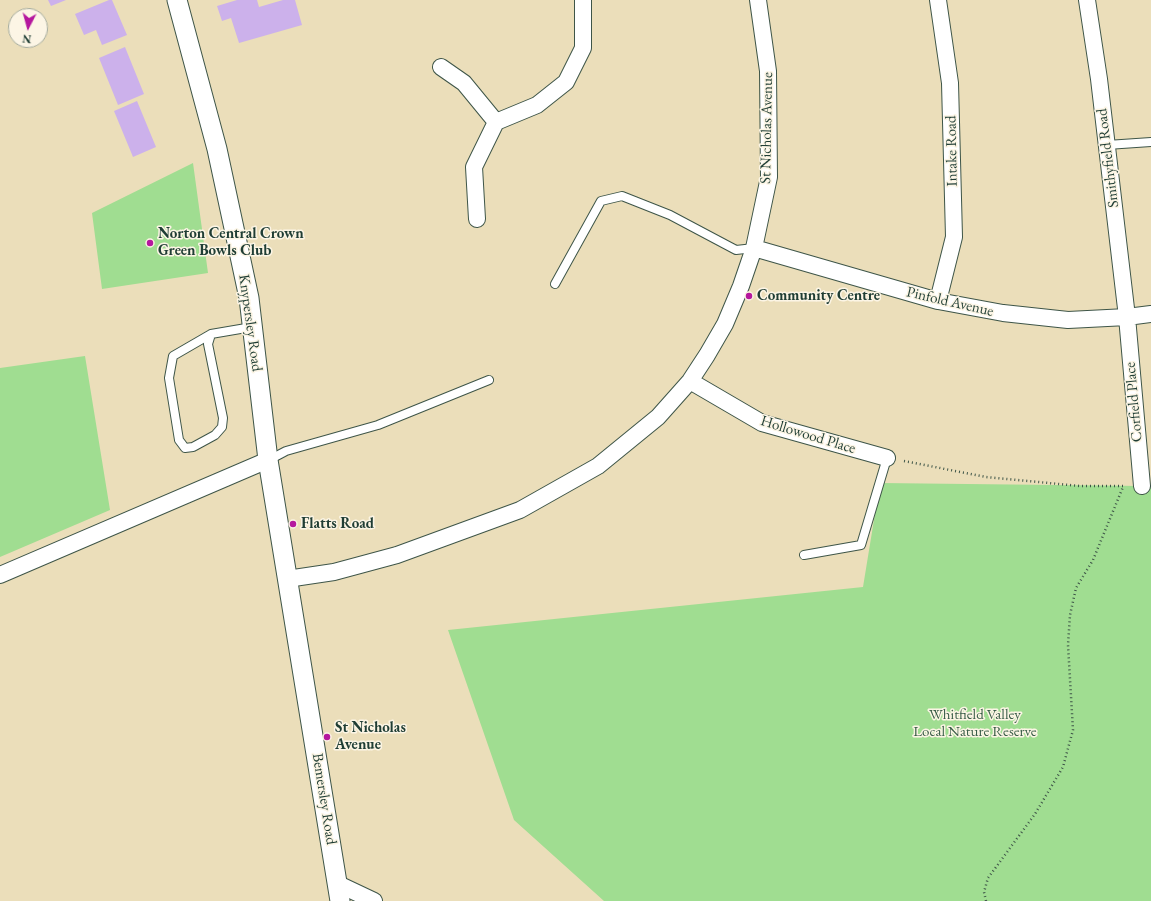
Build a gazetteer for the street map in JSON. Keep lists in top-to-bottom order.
{
  "streets": {
    "street": [
      "St Nicholas Avenue",
      "Intake Road",
      "Smithyfield Road",
      "Pinfold Avenue",
      "Knypersley Road",
      "Corfield Place",
      "Hollowood Place",
      "Bemersley Road"
    ]
  },
  "crossings": [
    ["St Nicholas Avenue", "Pinfold Avenue"],
    ["St Nicholas Avenue", "Knypersley Road"],
    ["St Nicholas Avenue", "Hollowood Place"],
    ["St Nicholas Avenue", "Bemersley Road"],
    ["Intake Road", "Pinfold Avenue"],
    ["Smithyfield Road", "Pinfold Avenue"],
    ["Smithyfield Road", "Corfield Place"],
    ["Pinfold Avenue", "Corfield Place"],
    ["Knypersley Road", "Bemersley Road"]
  ],
  "parks": ["Whitfield Valley Local Nature Reserve"],
  "places": [
    "Norton Central Crown Green Bowls Club",
    "Community Centre",
    "Flatts Road",
    "St Nicholas Avenue"
  ],
  "north": "bottom"
}
